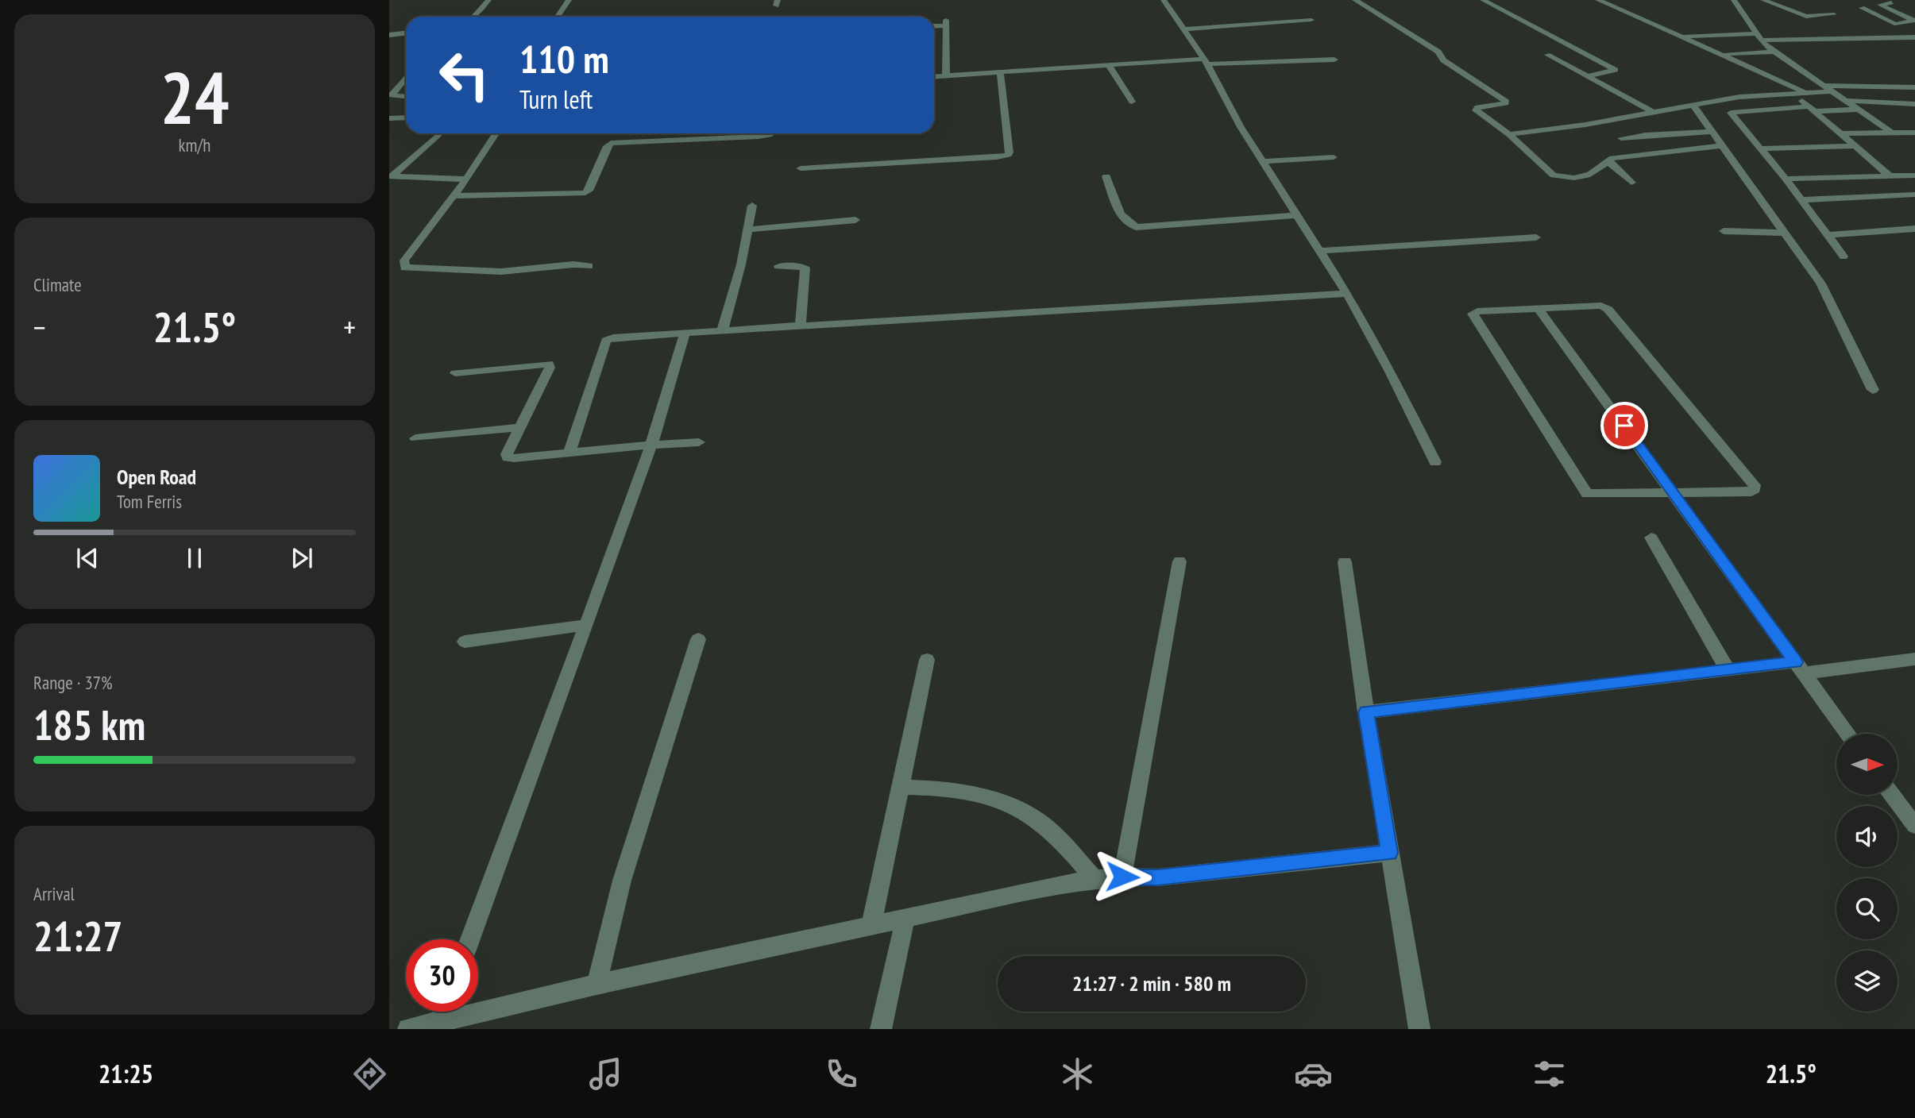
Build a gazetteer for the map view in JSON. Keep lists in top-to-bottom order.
{
  "north": "right",
  "page": {
    "tile": [
      ["24", "km/h"],
      "Climate",
      ["Range · 37%", "185 km"],
      ["Arrival", "21:27"]
    ],
    "turn": ["110 m", "Turn left"],
    "heat": ["−", "21.5°", "+"],
    "song": ["Open Road", "Tom Ferris"],
    "limit": "30",
    "trip": "21:27 · 2 min · 580 m",
    "tabs": ["21:25", "21.5°"]
  }
}
